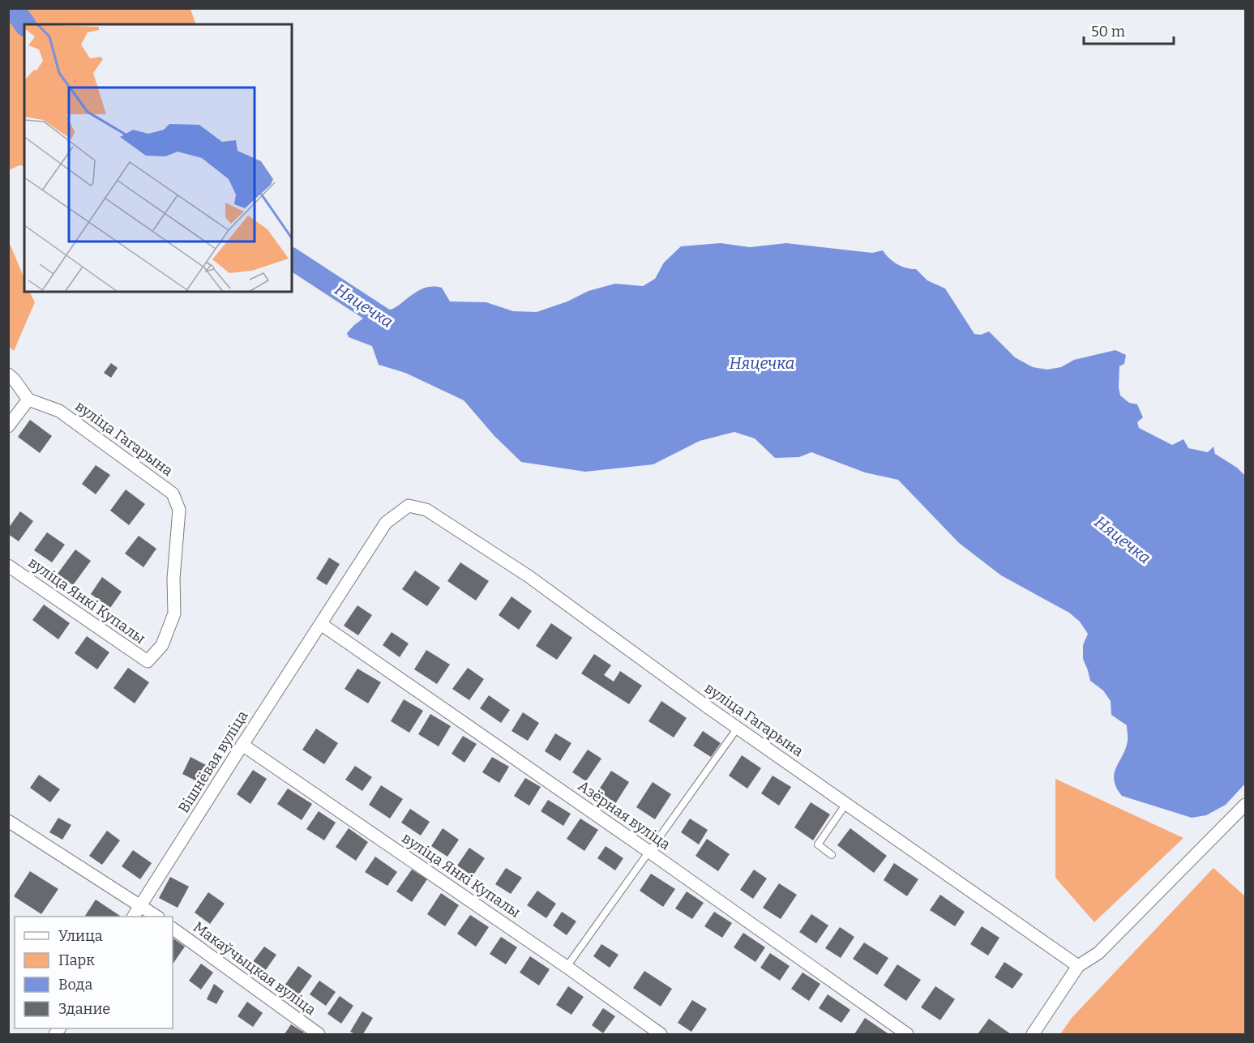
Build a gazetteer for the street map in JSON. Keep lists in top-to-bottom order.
{
  "streets": {
    "street": [
      "вуліца Гагарына",
      "вуліца Янкі Купалы",
      "Вішнёвая вуліца",
      "Азёрная вуліца",
      "Макаўчыцкая вуліца"
    ]
  },
  "crossings": [
    ["вуліца Гагарына", "вуліца Янкі Купалы"],
    ["вуліца Гагарына", "Вішнёвая вуліца"],
    ["вуліца Янкі Купалы", "Вішнёвая вуліца"],
    ["Вішнёвая вуліца", "Азёрная вуліца"]
  ],
  "water": ["Няцечка"],
  "legend": [
    "Улица",
    "Парк",
    "Вода",
    "Здание"
  ],
  "scale_bar": "50 m"
}
